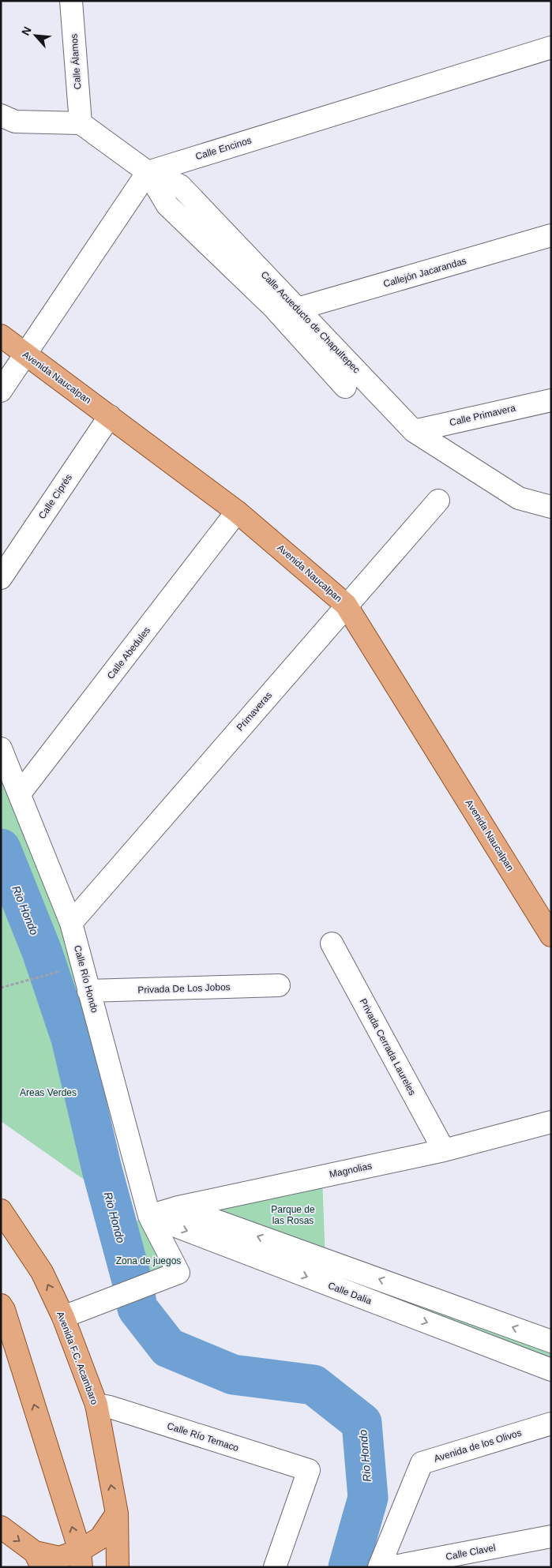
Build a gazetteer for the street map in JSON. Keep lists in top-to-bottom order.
{
  "streets": {
    "main road": ["Avenida Naucalpan", "Avenida F.C. Acambaro"],
    "street": [
      "Calle Álamos",
      "Calle Encinos",
      "Callejón Jacarandas",
      "Calle Acueducto de Chapultepec",
      "Calle Primavera",
      "Calle Ciprés",
      "Calle Abedules",
      "Primaveras",
      "Calle Río Hondo",
      "Privada De Los Jobos",
      "Privada Cerrada Laureles",
      "Magnolias",
      "Calle Dalia",
      "Calle Río Temaco",
      "Avenida de los Olivos",
      "Calle Clavel"
    ]
  },
  "crossings": [
    ["Calle Álamos", "Calle Acueducto de Chapultepec"],
    ["Calle Encinos", "Calle Acueducto de Chapultepec"],
    ["Callejón Jacarandas", "Calle Acueducto de Chapultepec"],
    ["Calle Acueducto de Chapultepec", "Calle Primavera"],
    ["Avenida Naucalpan", "Calle Ciprés"],
    ["Avenida Naucalpan", "Calle Abedules"],
    ["Avenida Naucalpan", "Primaveras"],
    ["Calle Abedules", "Calle Río Hondo"],
    ["Primaveras", "Calle Río Hondo"],
    ["Calle Río Hondo", "Privada De Los Jobos"],
    ["Calle Río Hondo", "Magnolias"],
    ["Calle Río Hondo", "Calle Dalia"],
    ["Calle Río Hondo", "Avenida F.C. Acambaro"],
    ["Privada Cerrada Laureles", "Magnolias"],
    ["Magnolias", "Calle Dalia"],
    ["Avenida F.C. Acambaro", "Calle Río Temaco"]
  ],
  "water": ["Rio Hondo"],
  "parks": ["Areas Verdes", "Parque de las Rosas", "Zona de juegos"],
  "north": "top left"
}
